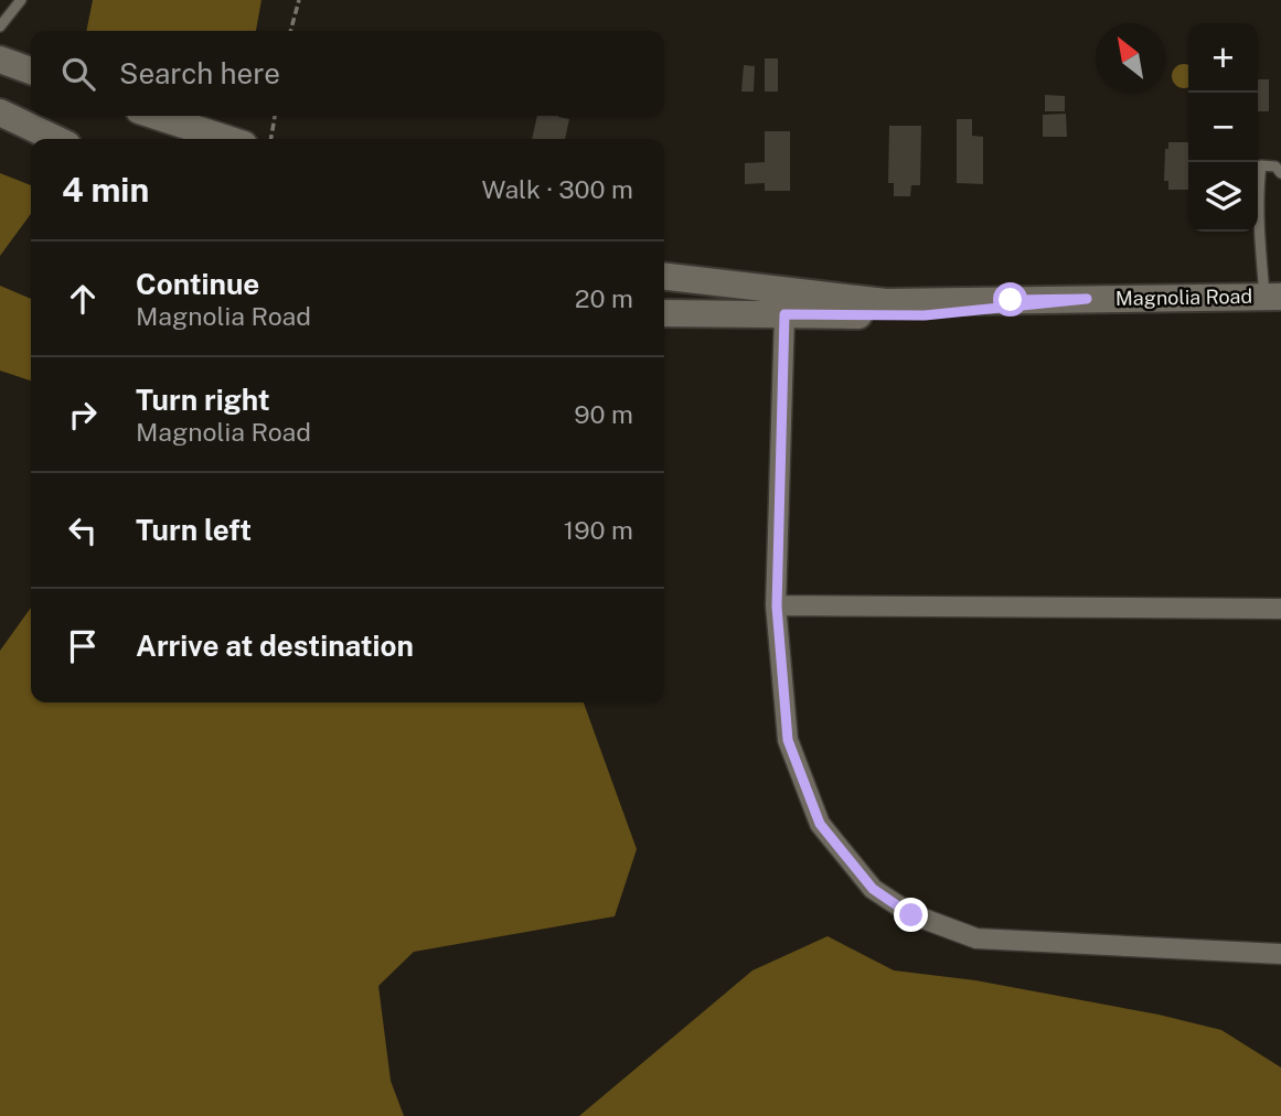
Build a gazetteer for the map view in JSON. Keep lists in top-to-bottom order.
{
  "streets": {
    "main road": ["Magnolia Road"]
  },
  "north": "top left",
  "page": {
    "map_buttons": ["+", "−"],
    "search": "Search here",
    "heading": ["4 min", "Walk · 300 m"],
    "list": [
      ["Continue", "Magnolia Road", "20 m"],
      ["Turn right", "Magnolia Road", "90 m"],
      ["Turn left", "190 m"],
      "Arrive at destination"
    ]
  }
}
